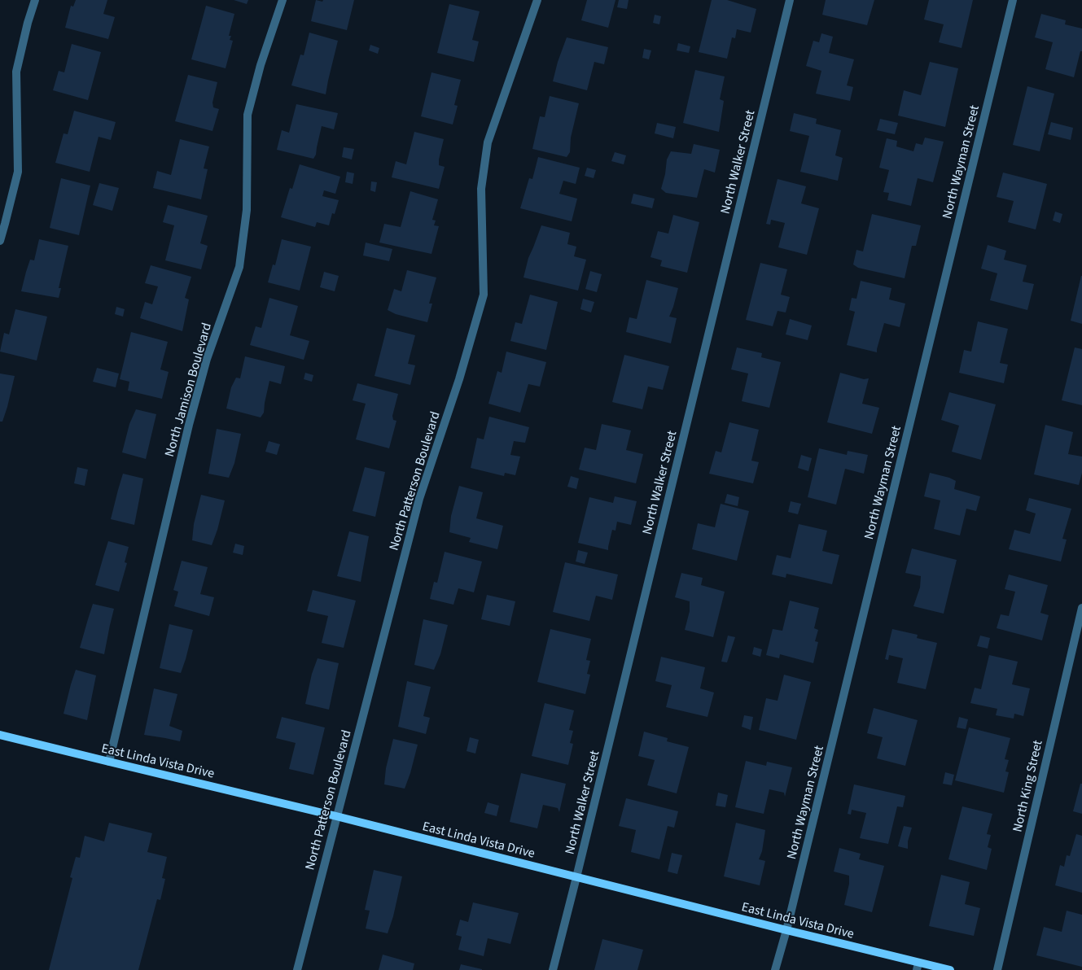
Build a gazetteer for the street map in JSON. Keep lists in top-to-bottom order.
{
  "streets": {
    "street": [
      "North Walker Street",
      "North Wayman Street",
      "North Jamison Boulevard",
      "North Patterson Boulevard",
      "East Linda Vista Drive",
      "North King Street"
    ]
  },
  "crossings": [
    ["North Walker Street", "East Linda Vista Drive"],
    ["North Wayman Street", "East Linda Vista Drive"],
    ["North Jamison Boulevard", "East Linda Vista Drive"],
    ["North Patterson Boulevard", "East Linda Vista Drive"]
  ]
}
